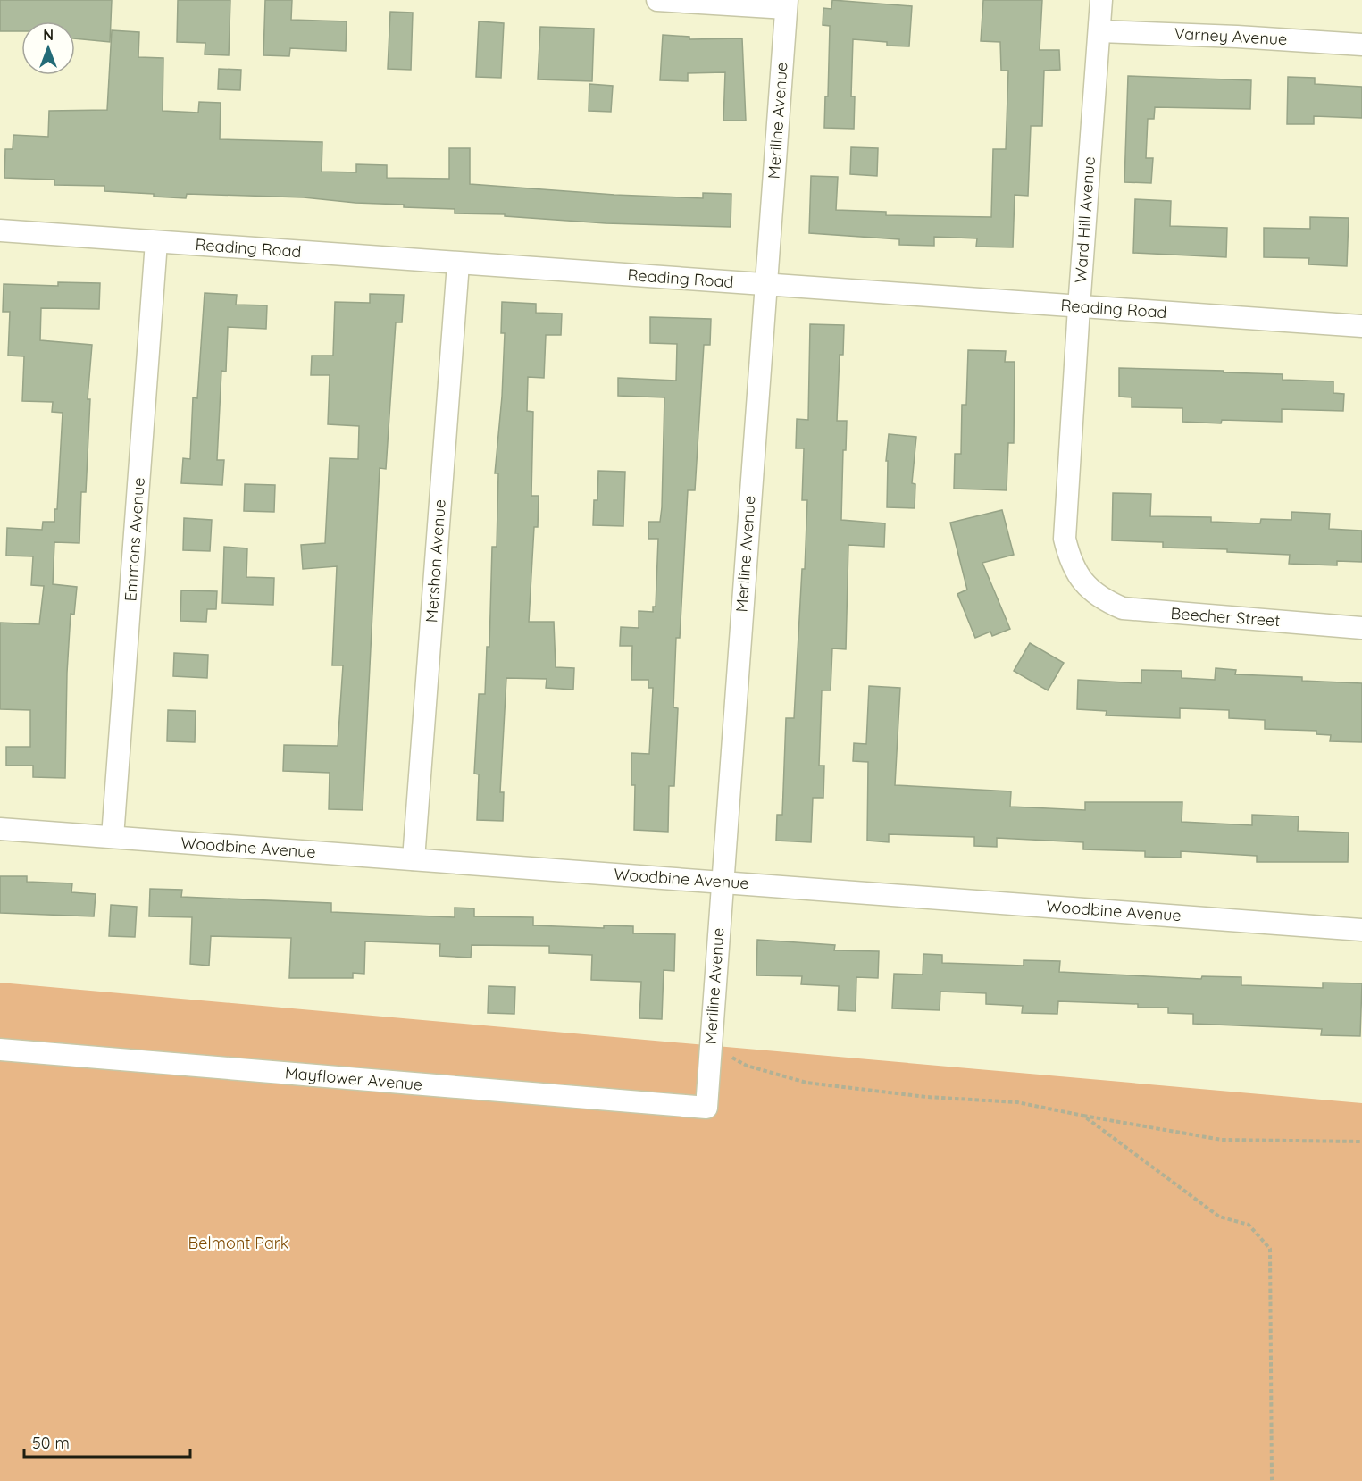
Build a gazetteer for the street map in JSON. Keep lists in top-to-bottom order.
{
  "streets": {
    "street": [
      "Varney Avenue",
      "Meriline Avenue",
      "Ward Hill Avenue",
      "Reading Road",
      "Emmons Avenue",
      "Mershon Avenue",
      "Beecher Street",
      "Woodbine Avenue",
      "Mayflower Avenue"
    ]
  },
  "crossings": [
    ["Varney Avenue", "Ward Hill Avenue"],
    ["Meriline Avenue", "Reading Road"],
    ["Meriline Avenue", "Woodbine Avenue"],
    ["Meriline Avenue", "Mayflower Avenue"],
    ["Ward Hill Avenue", "Reading Road"],
    ["Ward Hill Avenue", "Beecher Street"],
    ["Reading Road", "Emmons Avenue"],
    ["Reading Road", "Mershon Avenue"],
    ["Emmons Avenue", "Woodbine Avenue"],
    ["Mershon Avenue", "Woodbine Avenue"]
  ],
  "parks": ["Belmont Park"],
  "scale_bar": "50 m",
  "north": "top"
}
